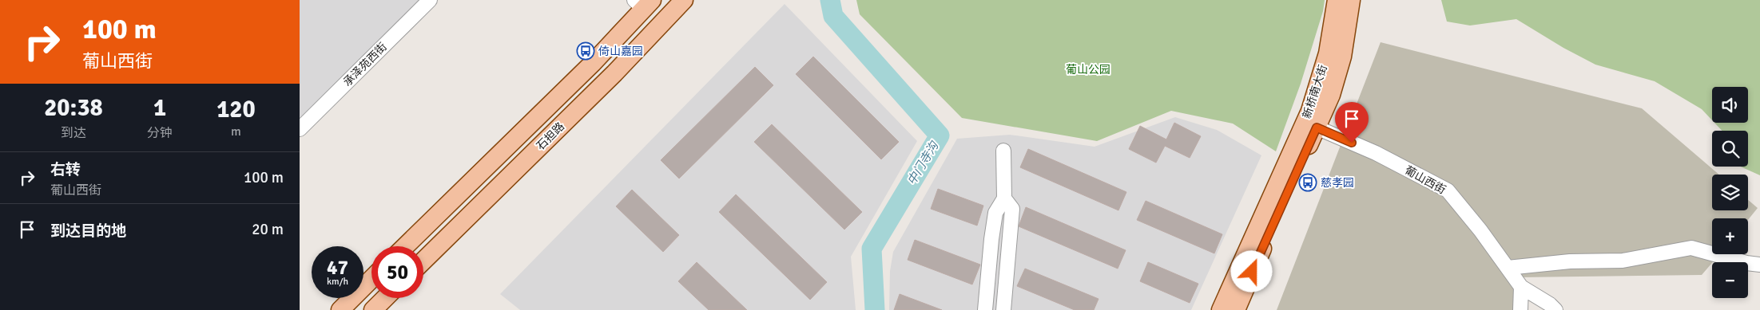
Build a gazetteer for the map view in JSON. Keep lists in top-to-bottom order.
{
  "streets": {
    "main road": ["新桥南大街", "石担路"],
    "street": ["承泽苑西街", "葡山西街"]
  },
  "crossings": [
    ["新桥南大街", "葡山西街"]
  ],
  "water": ["中门寺沟"],
  "parks": ["葡山公园"],
  "places": {
    "bus stop": ["倚山嘉园", "慈孝园"]
  },
  "page": {
    "turn": ["100 m", "葡山西街"],
    "eta": [
      "20:38",
      "到达",
      "1",
      "分钟",
      "120",
      "m"
    ],
    "map_buttons": ["+", "−"],
    "list": [
      {
        "name": "右转",
        "note": "葡山西街",
        "value": "100 m"
      },
      {
        "name": "到达目的地",
        "value": "20 m"
      }
    ],
    "speed": "47 km/h",
    "limit": "50"
  }
}
